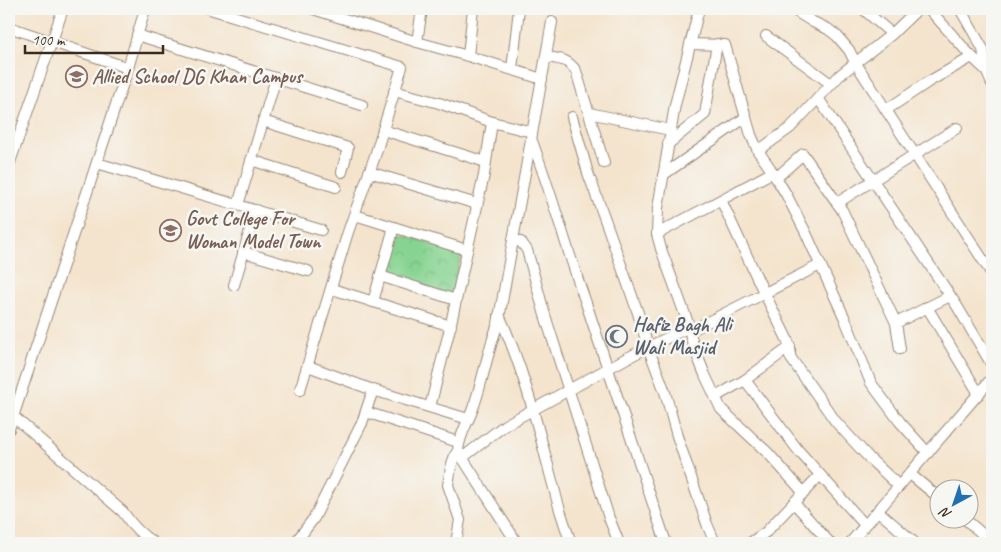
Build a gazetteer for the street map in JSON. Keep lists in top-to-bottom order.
{
  "places": {
    "school or university": ["Allied School DG Khan Campus", "Govt College For Woman Model Town"],
    "mosque": ["Hafiz Bagh Ali Wali Masjid"]
  },
  "scale_bar": "100 m",
  "north": "bottom left"
}
